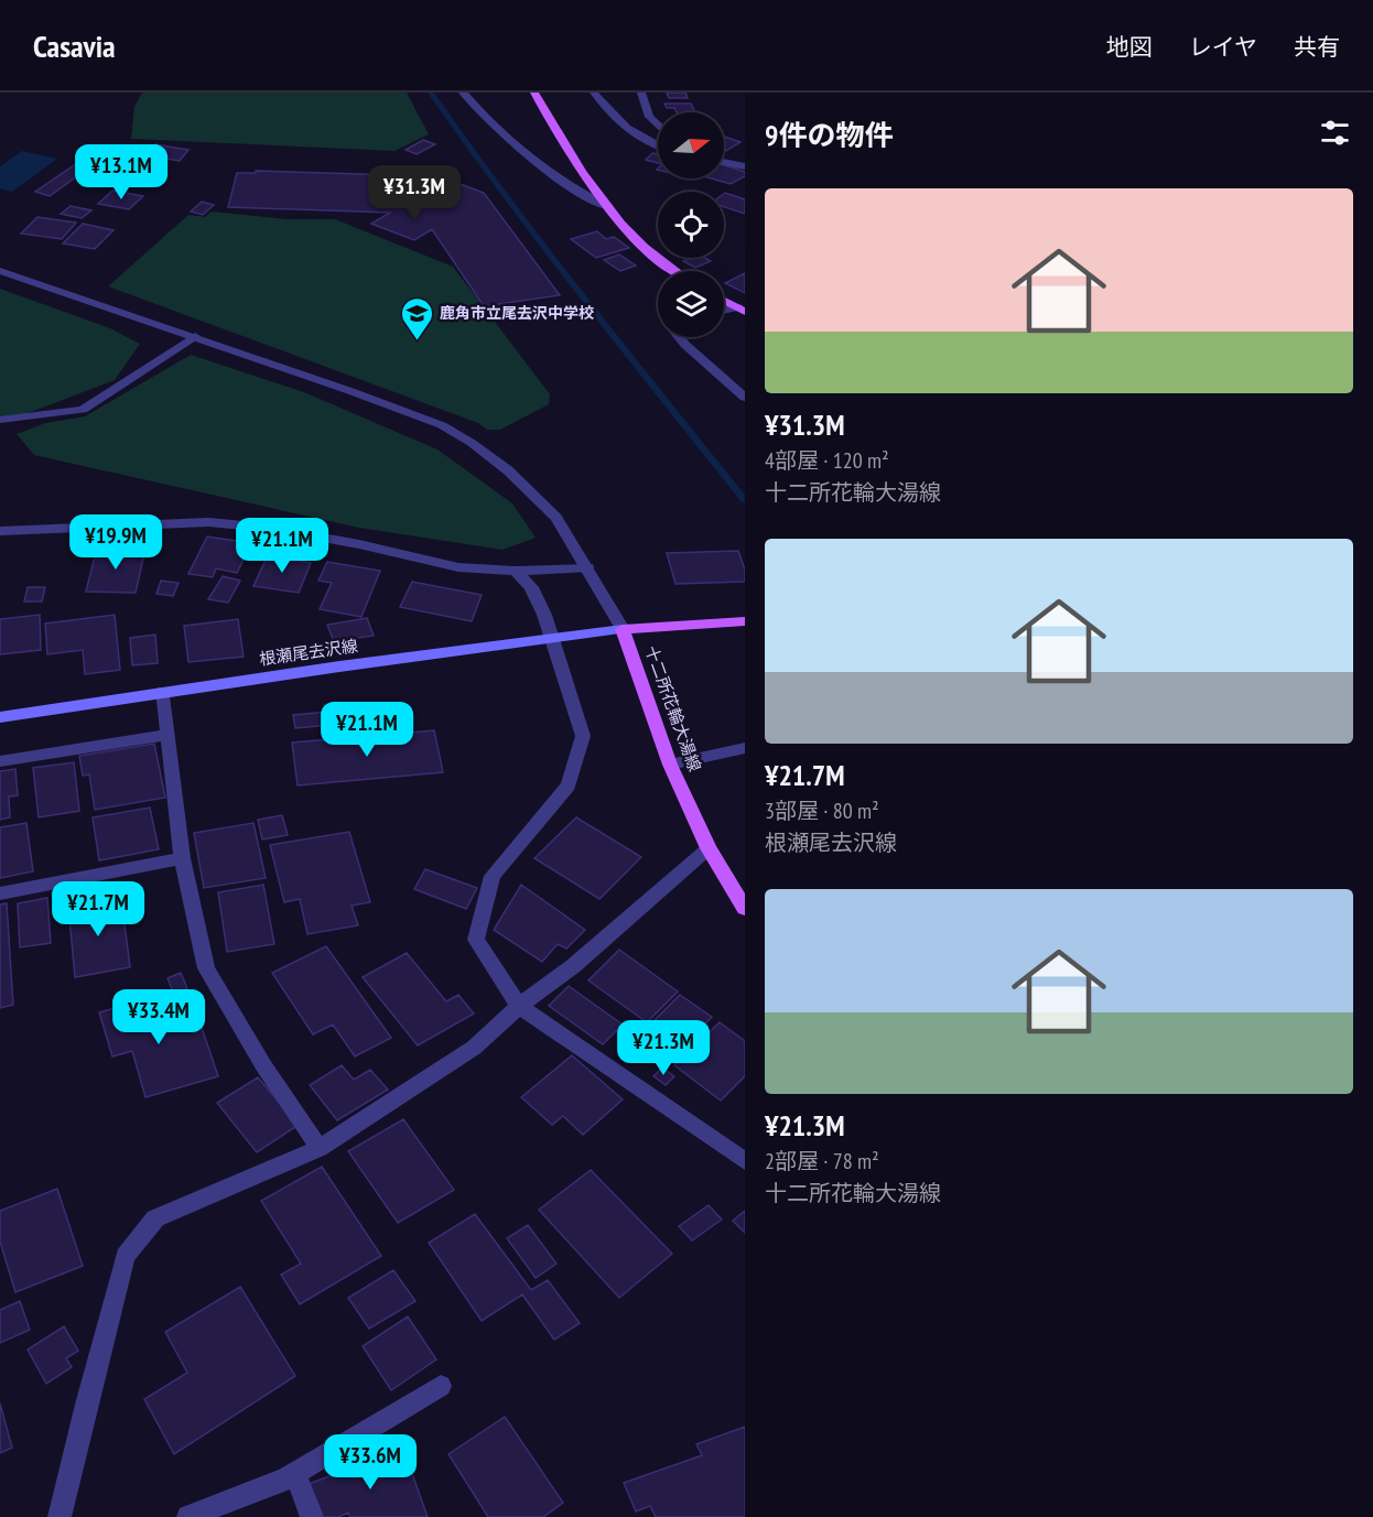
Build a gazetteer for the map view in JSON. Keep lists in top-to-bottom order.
{
  "streets": {
    "main road": ["根瀬尾去沢線", "十二所花輪大湯線"]
  },
  "crossings": [
    ["根瀬尾去沢線", "十二所花輪大湯線"]
  ],
  "places": {
    "school or university": ["鹿角市立尾去沢中学校"]
  },
  "north": "right",
  "page": {
    "header": "Casavia",
    "nav": ["地図", "レイヤ", "共有"],
    "heading": "9件の物件",
    "price": [
      "¥13.1M",
      "¥31.3M",
      "¥19.9M",
      "¥21.1M",
      "¥21.1M",
      "¥21.7M",
      "¥33.4M",
      "¥21.3M",
      "¥33.6M"
    ],
    "list": [
      {
        "name": "¥31.3M",
        "note": "4部屋 · 120 m² · 十二所花輪大湯線"
      },
      {
        "name": "¥21.7M",
        "note": "3部屋 · 80 m² · 根瀬尾去沢線"
      },
      {
        "name": "¥21.3M",
        "note": "2部屋 · 78 m² · 十二所花輪大湯線"
      }
    ]
  }
}
